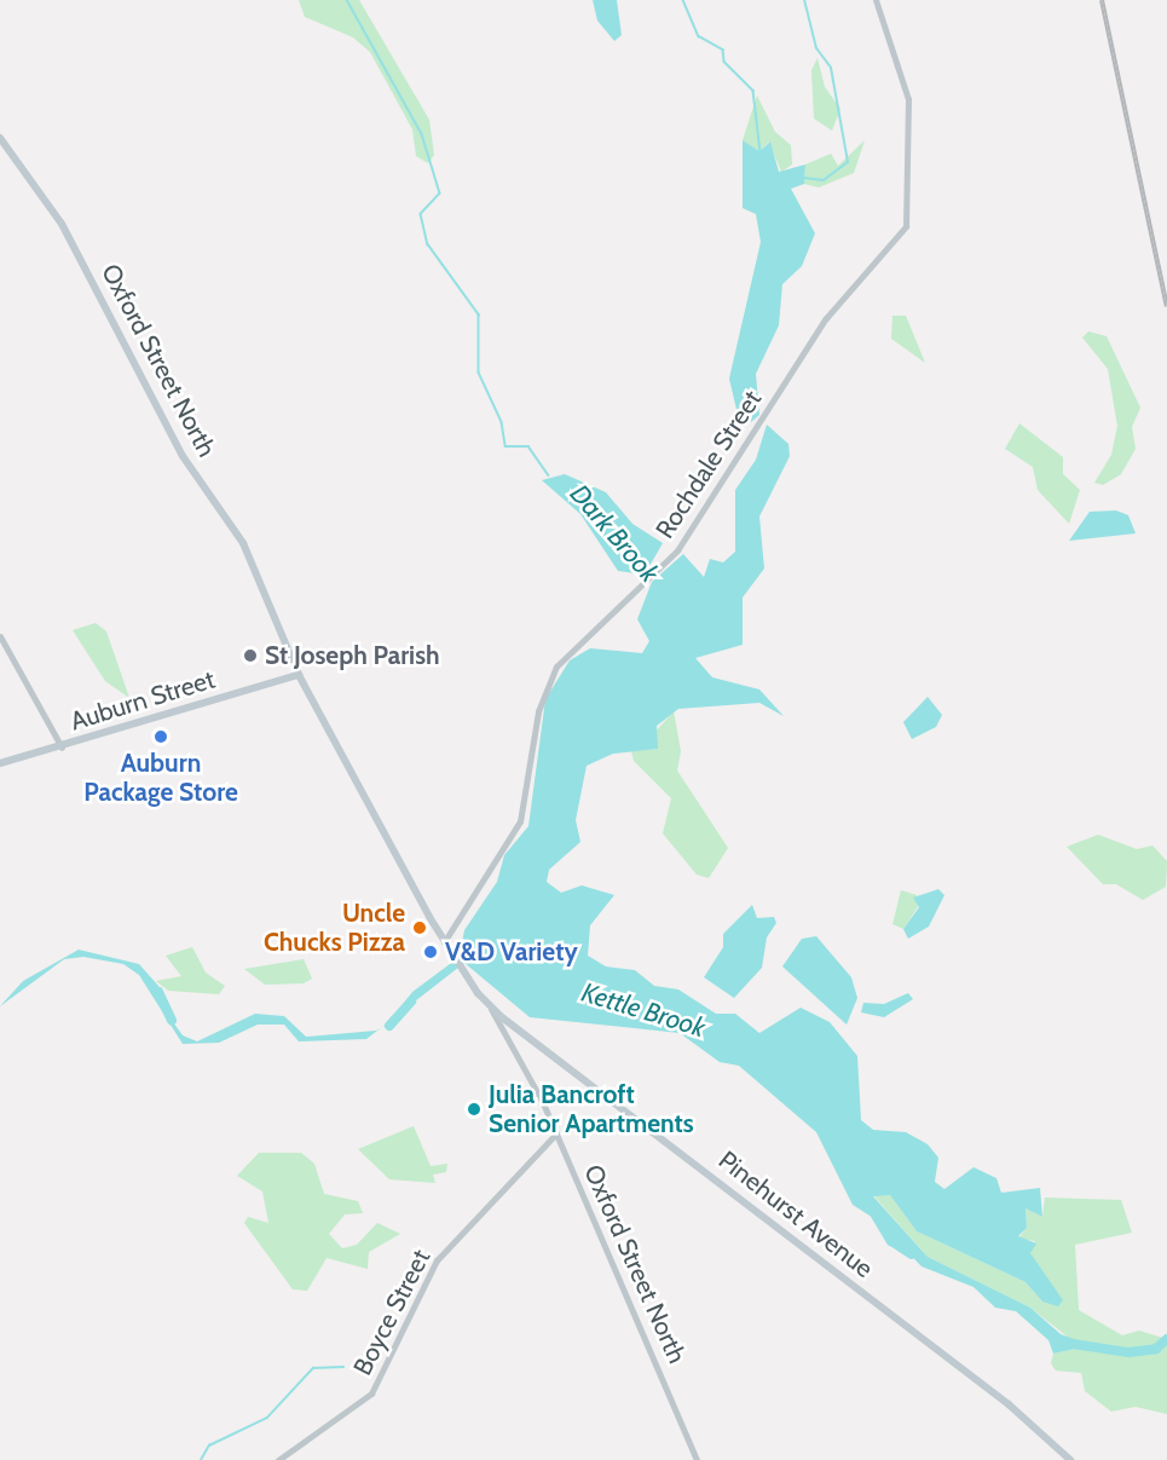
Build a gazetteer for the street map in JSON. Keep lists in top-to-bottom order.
{
  "streets": {
    "main road": ["Oxford Street North", "Auburn Street", "Pinehurst Avenue"],
    "street": ["Rochdale Street", "Boyce Street"]
  },
  "crossings": [
    ["Oxford Street North", "Rochdale Street"],
    ["Oxford Street North", "Auburn Street"],
    ["Oxford Street North", "Pinehurst Avenue"],
    ["Oxford Street North", "Boyce Street"]
  ],
  "water": ["Dark Brook", "Kettle Brook"],
  "places": [
    "St Joseph Parish",
    "Auburn Package Store",
    "Uncle Chucks Pizza",
    "V&D Variety",
    "Julia Bancroft Senior Apartments"
  ]
}
